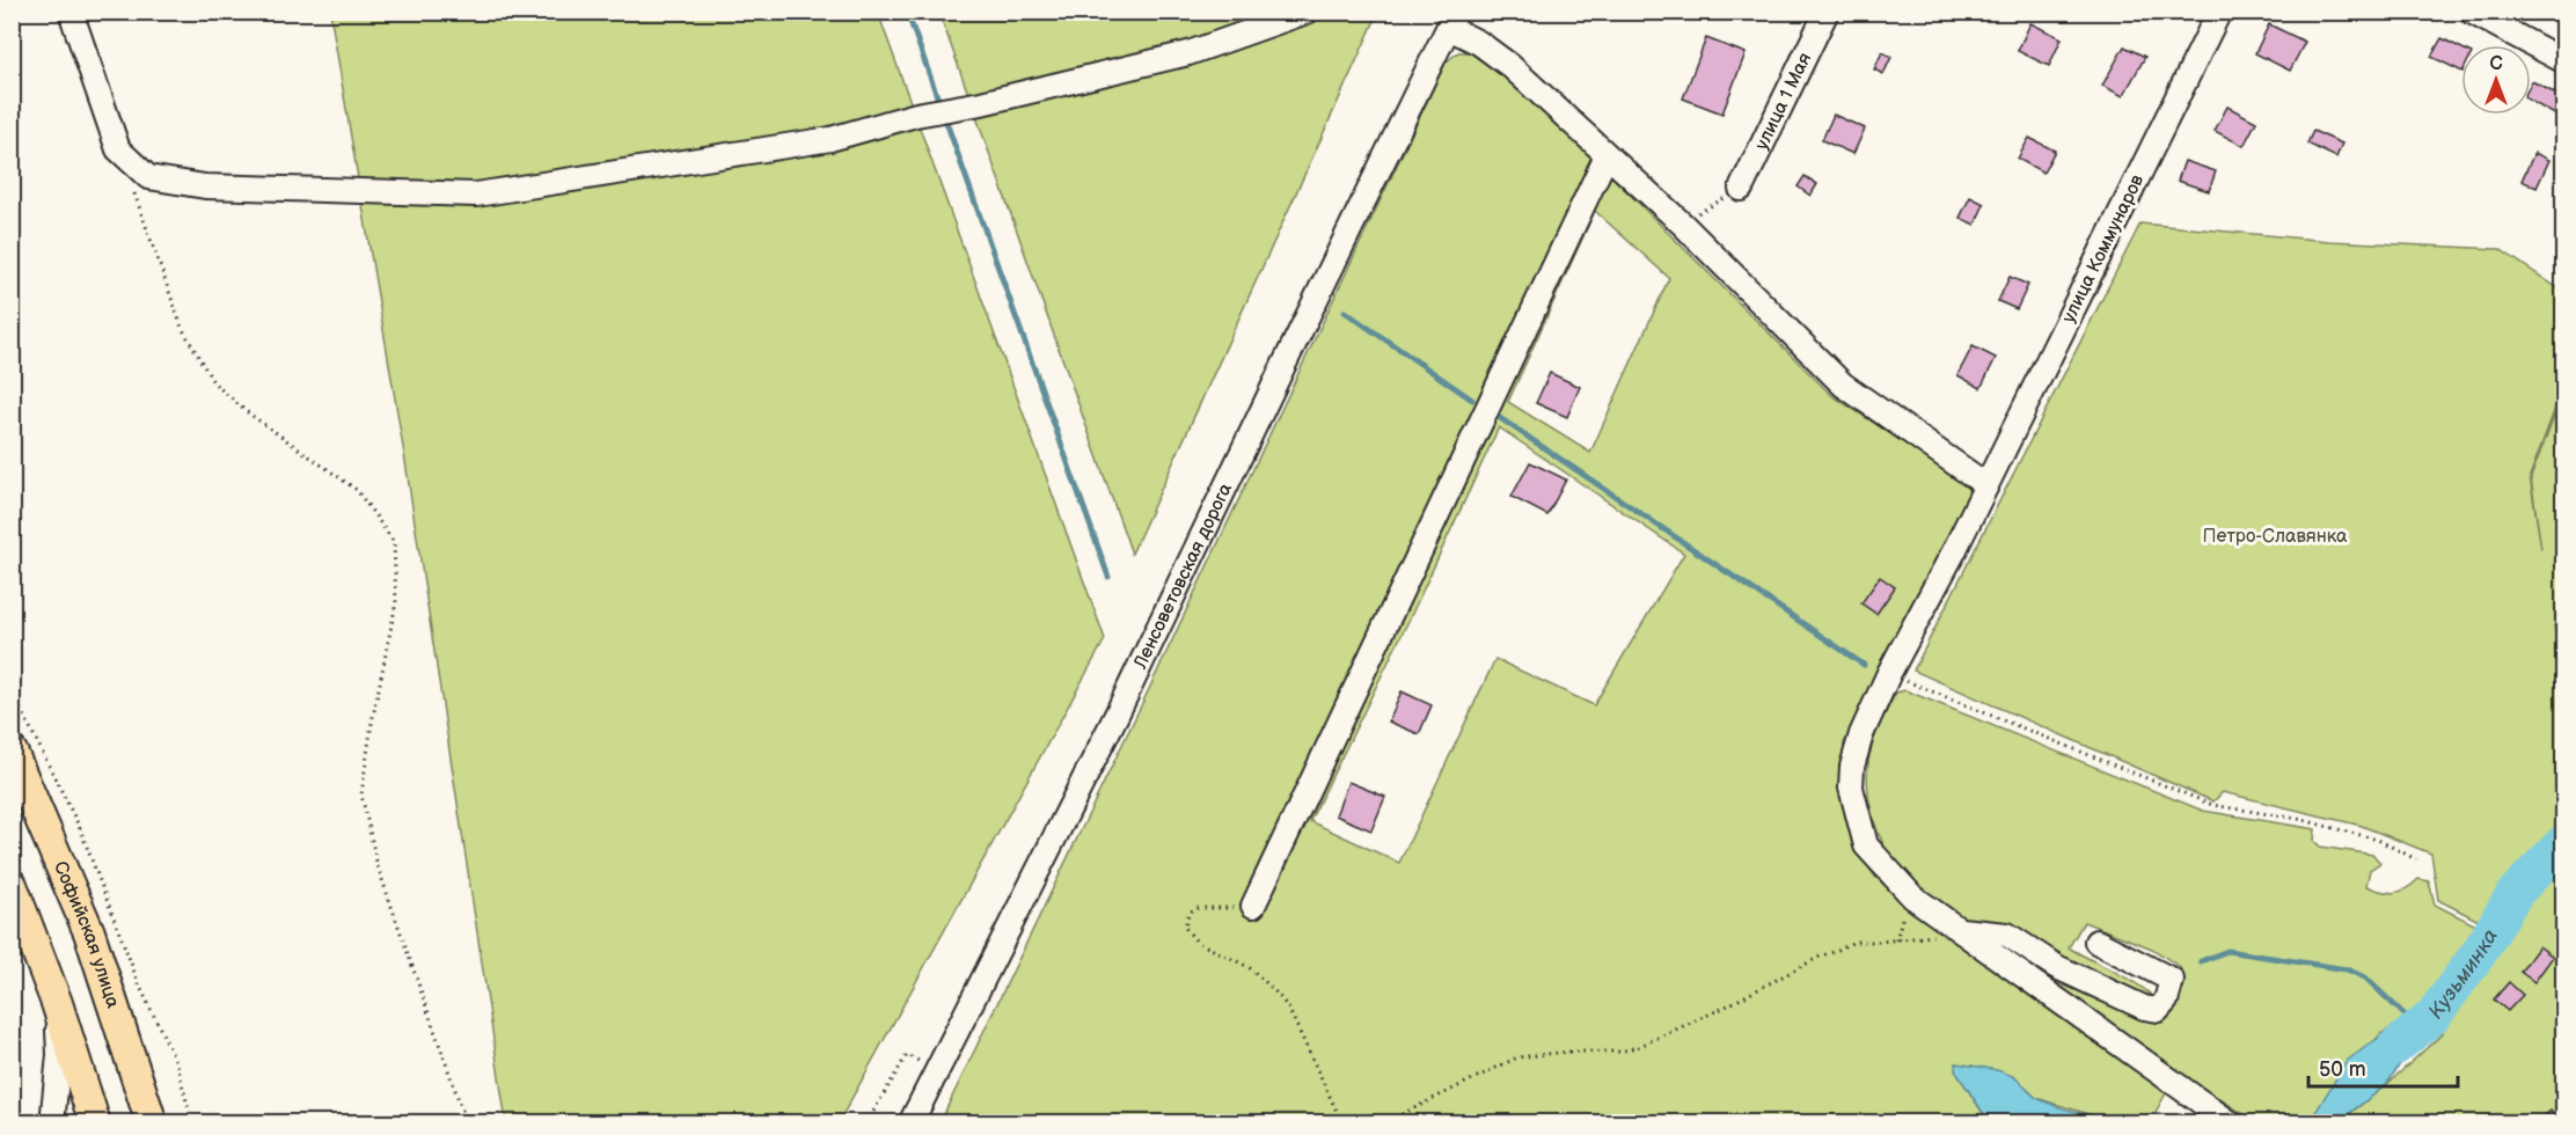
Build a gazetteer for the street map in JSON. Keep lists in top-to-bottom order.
{
  "streets": {
    "main road": ["Софийская улица"],
    "street": ["улица 1 Мая", "улица Коммунаров", "Ленсоветовская дорога"]
  },
  "water": ["Кузьминка"],
  "parks": ["Петро-Славянка"],
  "scale_bar": "50 m",
  "north": "top"
}
